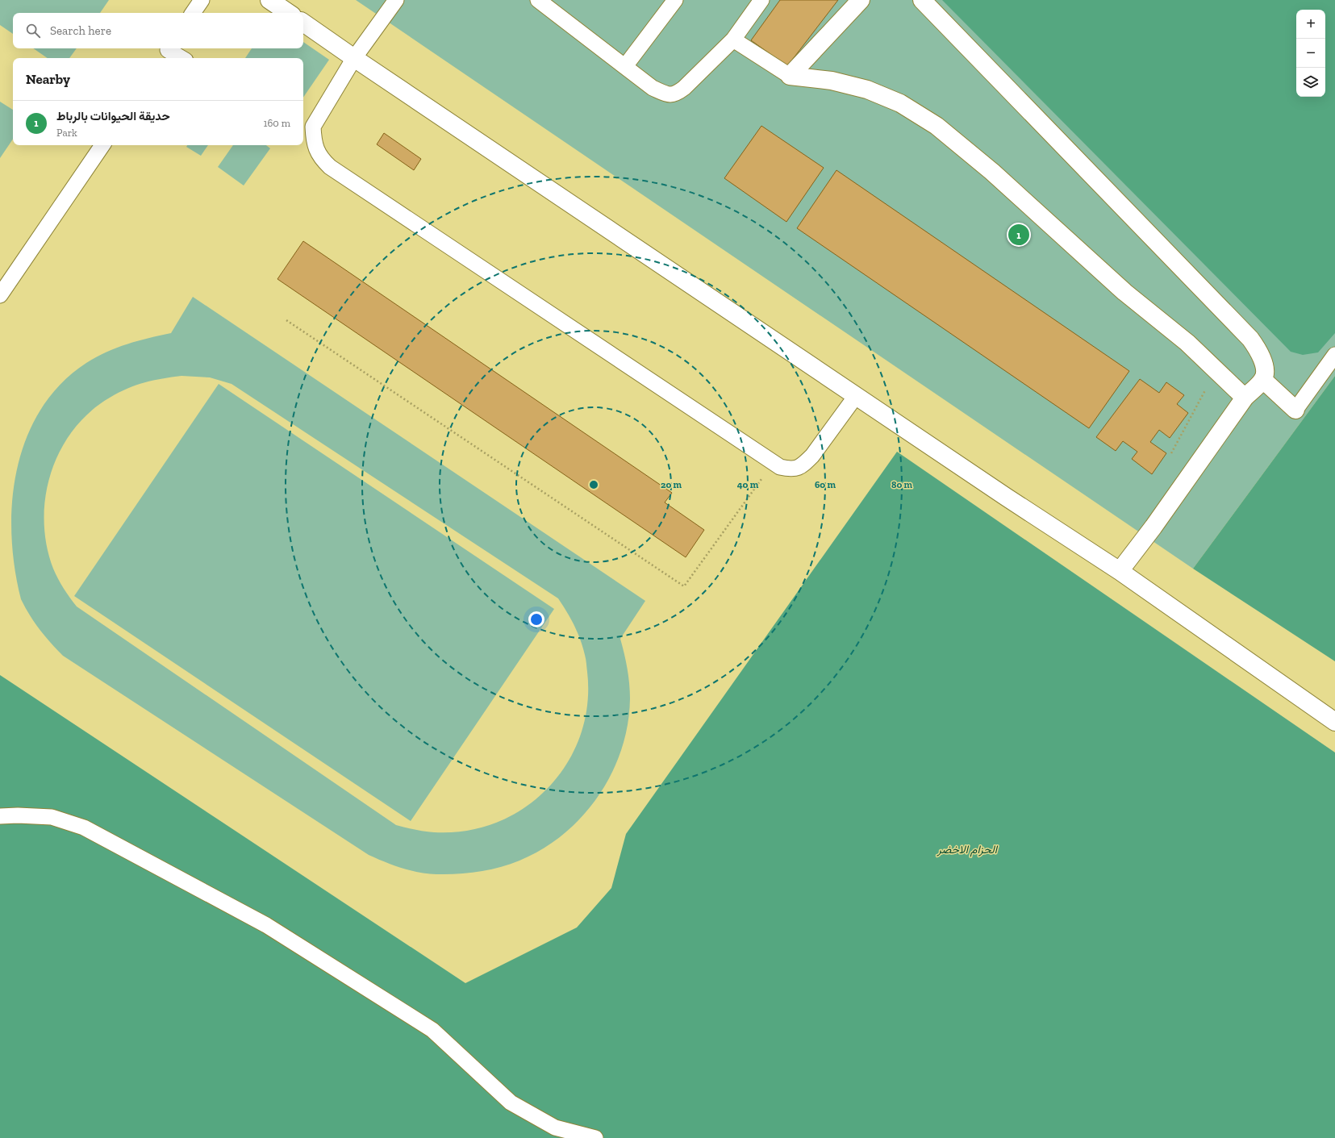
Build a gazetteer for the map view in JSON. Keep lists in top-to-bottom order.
{
  "parks": ["الحزام الاخضر"],
  "page": {
    "map_buttons": ["+", "−"],
    "search": "Search here",
    "heading": "Nearby",
    "list": [
      {
        "mark": "1",
        "name": "حديقة الحيوانات بالرباط",
        "note": "Park",
        "value": "160 m"
      }
    ],
    "pins": "1"
  },
  "rings": [
    "20 m",
    "40 m",
    "60 m",
    "80 m"
  ]
}
